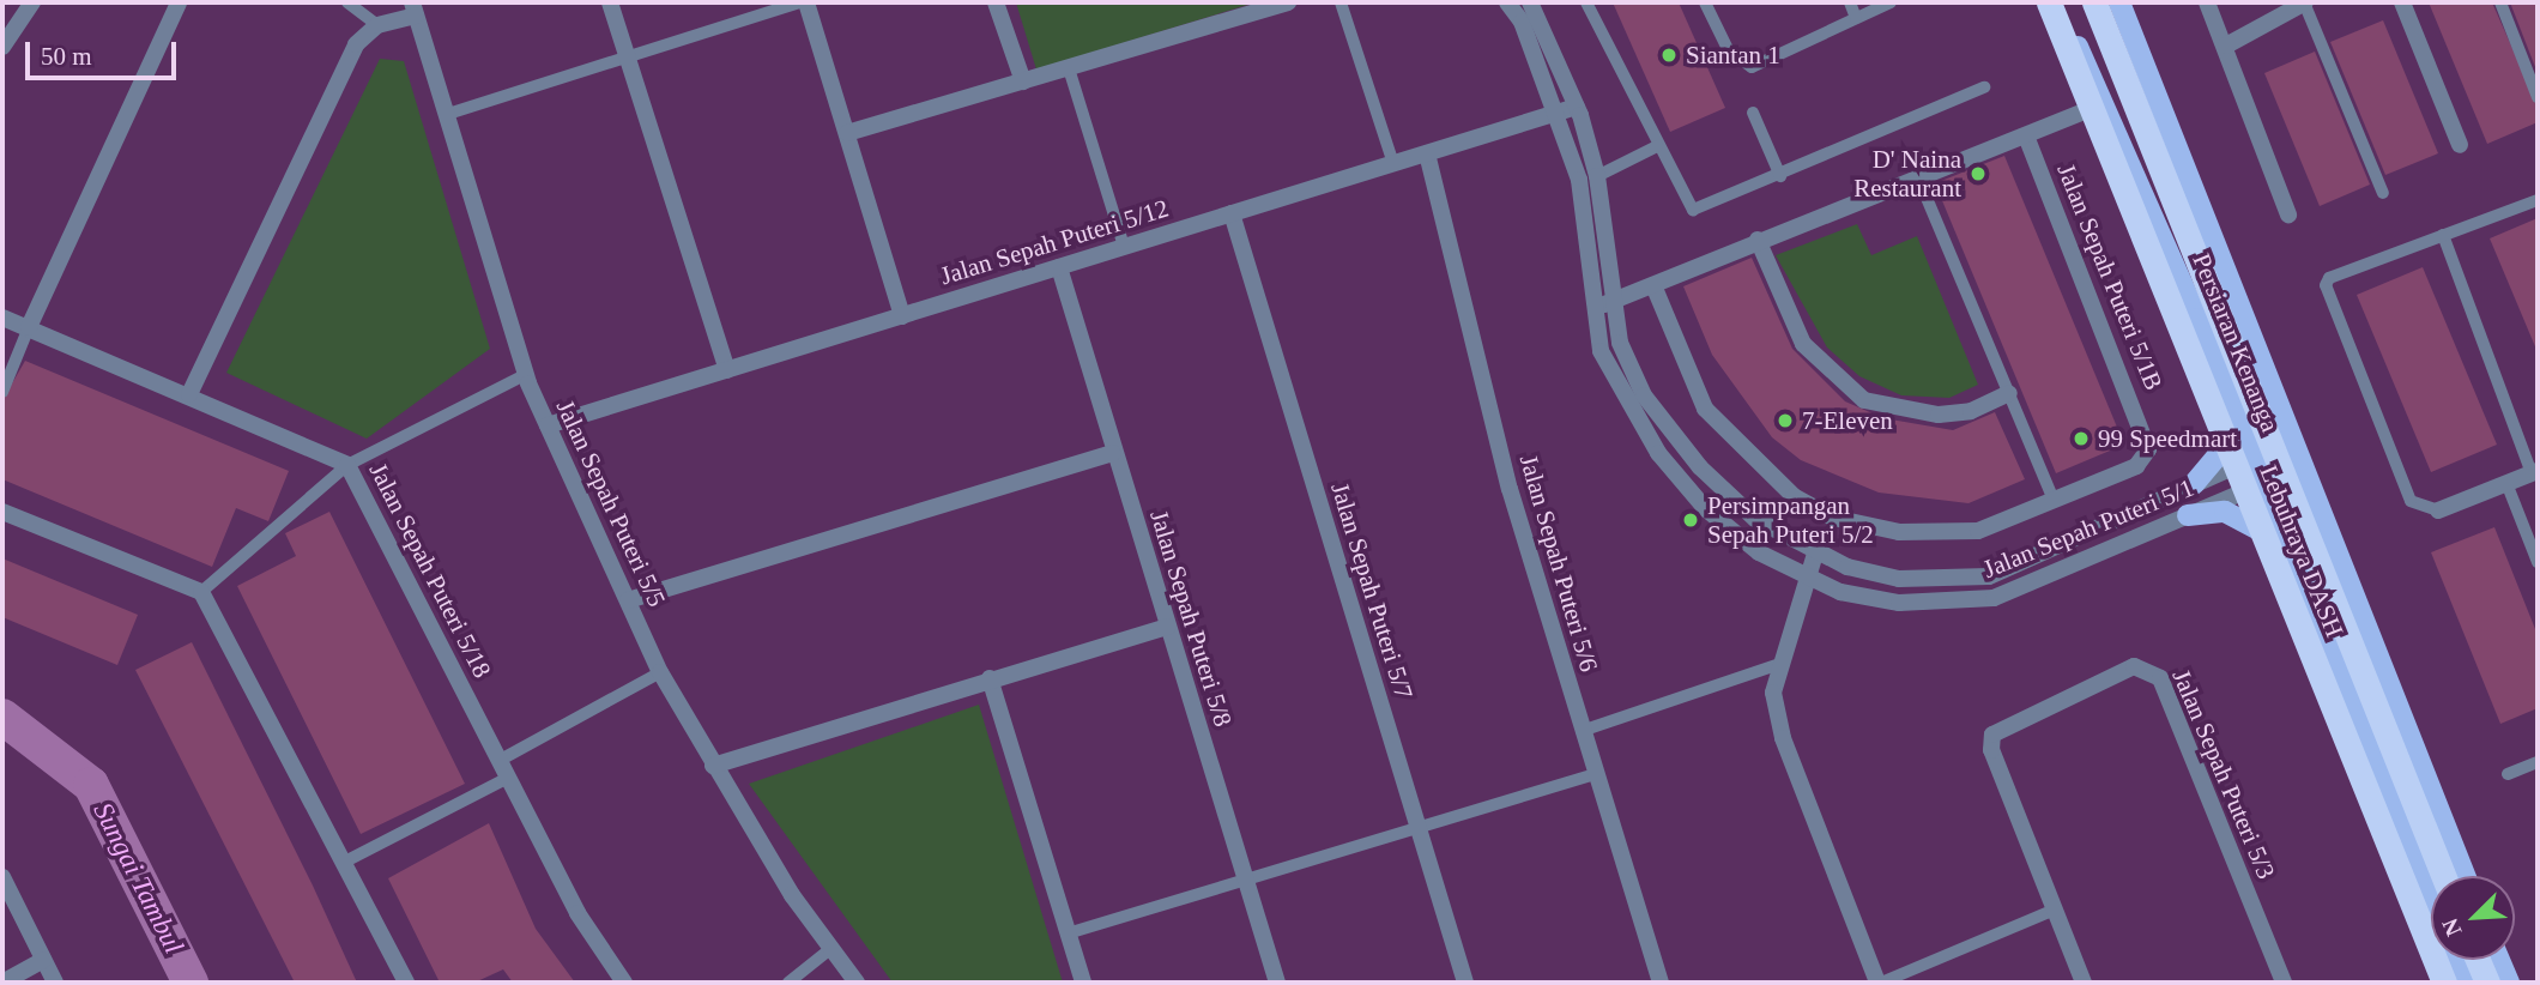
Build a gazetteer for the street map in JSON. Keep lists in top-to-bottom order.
{
  "streets": {
    "highway": ["Lebuhraya DASH"],
    "main road": ["Persiaran Kenanga"],
    "street": [
      "Jalan Sepah Puteri 5/12",
      "Jalan Sepah Puteri 5/1B",
      "Jalan Sepah Puteri 5/5",
      "Jalan Sepah Puteri 5/1",
      "Jalan Sepah Puteri 5/6",
      "Jalan Sepah Puteri 5/18",
      "Jalan Sepah Puteri 5/7",
      "Jalan Sepah Puteri 5/8",
      "Jalan Sepah Puteri 5/3"
    ]
  },
  "crossings": [
    ["Jalan Sepah Puteri 5/12", "Jalan Sepah Puteri 5/5"],
    ["Jalan Sepah Puteri 5/12", "Jalan Sepah Puteri 5/1"],
    ["Jalan Sepah Puteri 5/12", "Jalan Sepah Puteri 5/6"],
    ["Jalan Sepah Puteri 5/12", "Jalan Sepah Puteri 5/7"],
    ["Jalan Sepah Puteri 5/12", "Jalan Sepah Puteri 5/8"]
  ],
  "water": ["Sungai Tambul"],
  "places": [
    "Siantan 1",
    "D' Naina Restaurant",
    "7-Eleven",
    "99 Speedmart",
    "Persimpangan Sepah Puteri 5/2"
  ],
  "scale_bar": "50 m",
  "north": "bottom left"
}
